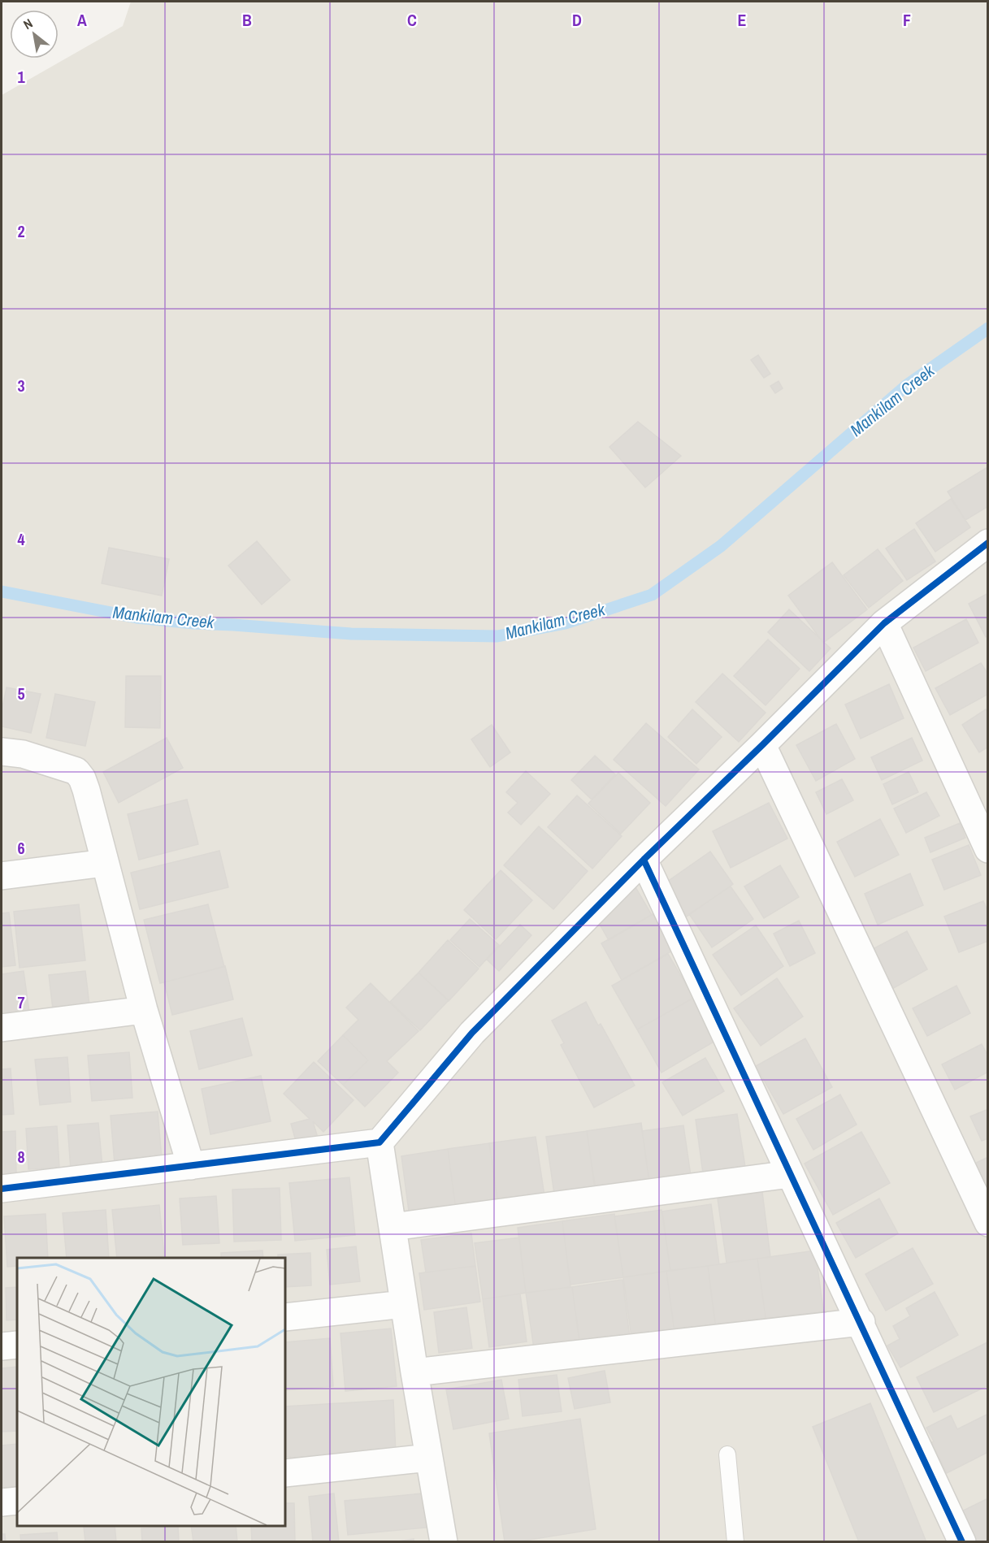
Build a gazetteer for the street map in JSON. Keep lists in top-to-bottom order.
{
  "water": ["Mankilam Creek"],
  "north": "top left",
  "grid": {
    "columns": [
      "A",
      "B",
      "C",
      "D",
      "E",
      "F"
    ],
    "rows": [
      "1",
      "2",
      "3",
      "4",
      "5",
      "6",
      "7",
      "8"
    ]
  }
}
